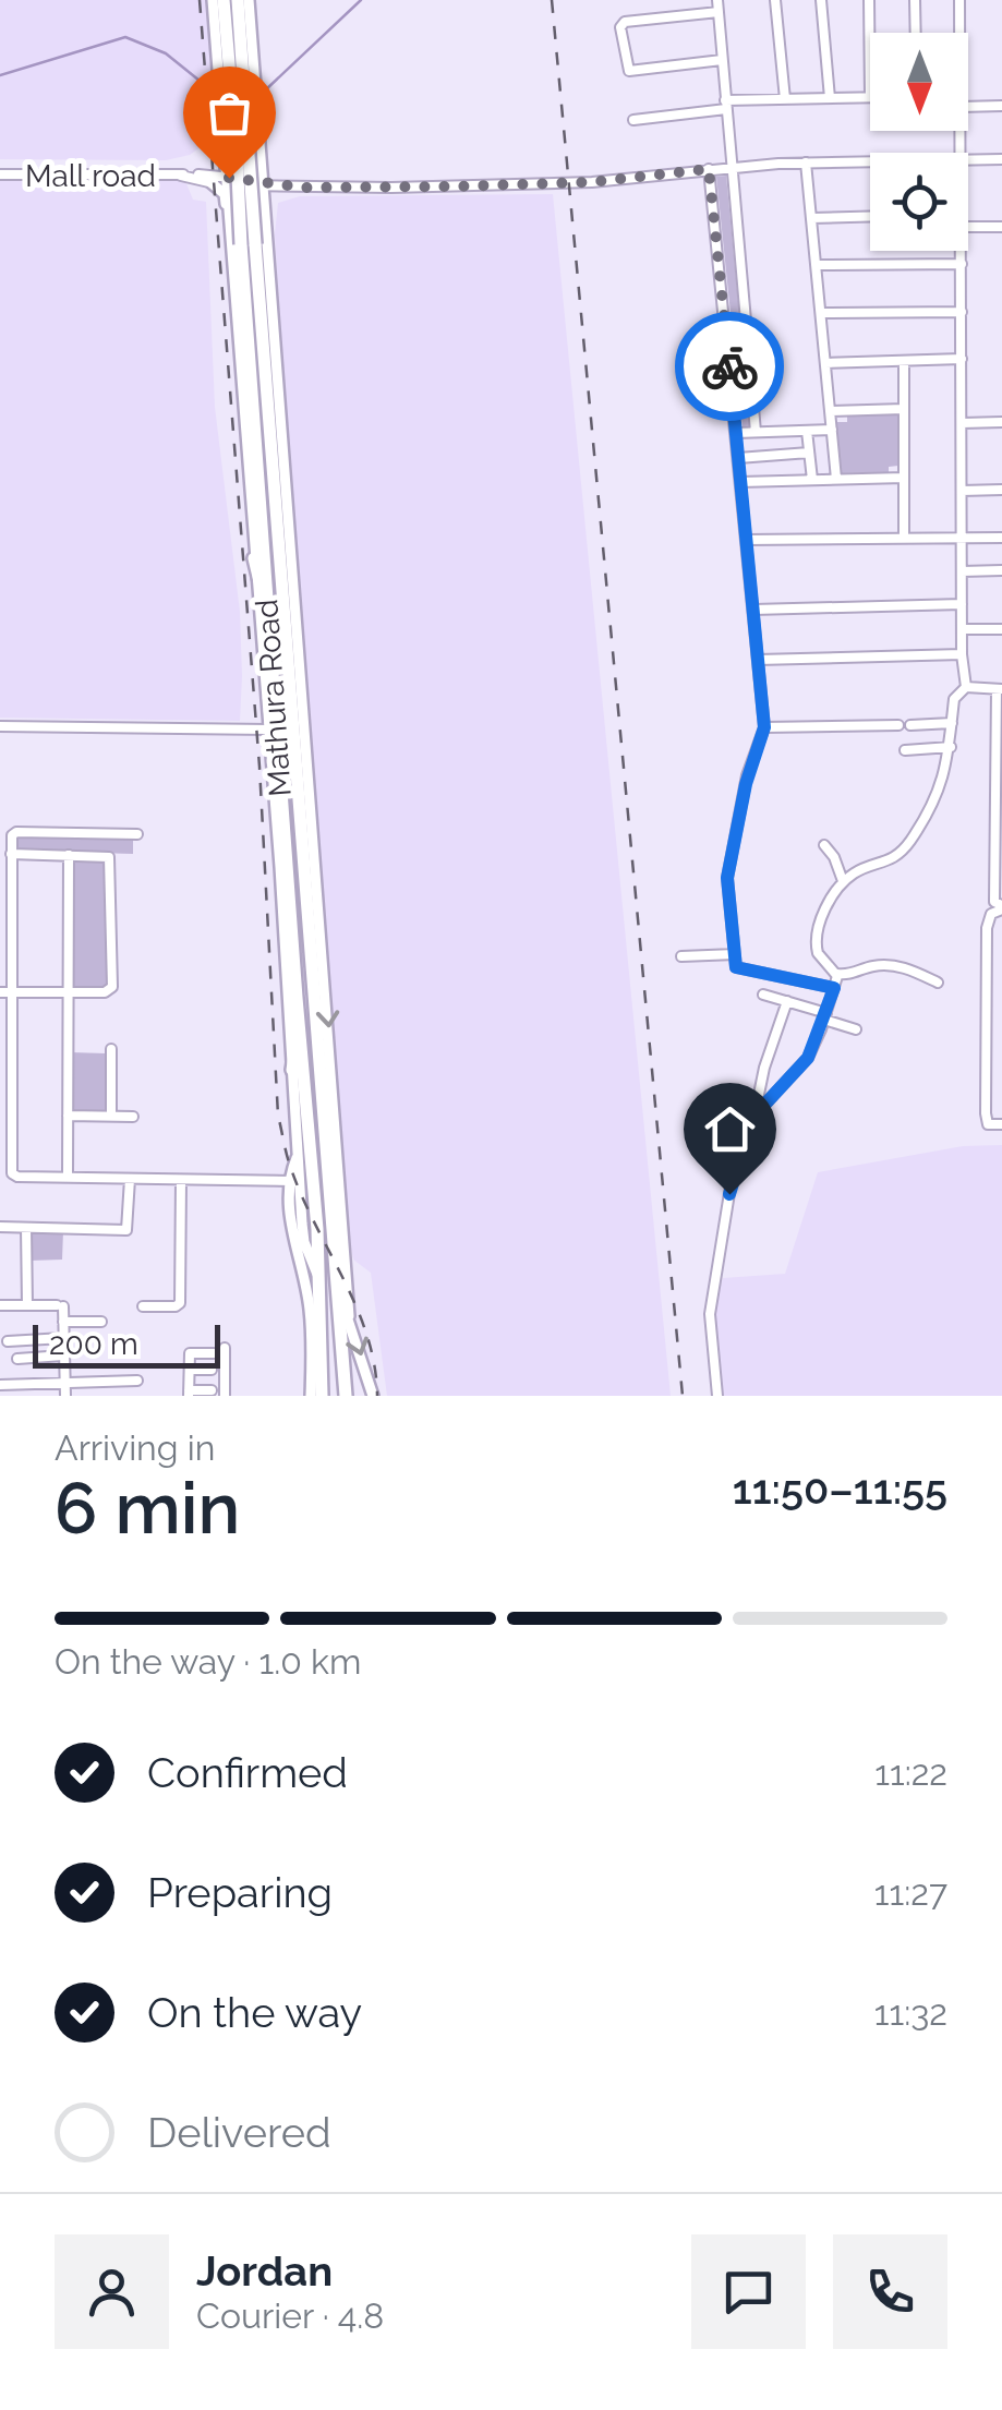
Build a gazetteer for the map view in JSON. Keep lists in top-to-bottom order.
{
  "streets": {
    "highway": ["Mathura Road"],
    "street": ["Mall road"]
  },
  "scale_bar": "200 m",
  "north": "bottom",
  "page": {
    "scale": "200 m",
    "heading": ["6 min", "Arriving in", "11:50–11:55"],
    "panel": ["Jordan", "Courier · 4.8"],
    "bar": "On the way · 1.0 km",
    "list": [
      ["Confirmed", "11:22"],
      ["Preparing", "11:27"],
      ["On the way", "11:32"],
      "Delivered"
    ]
  }
}
